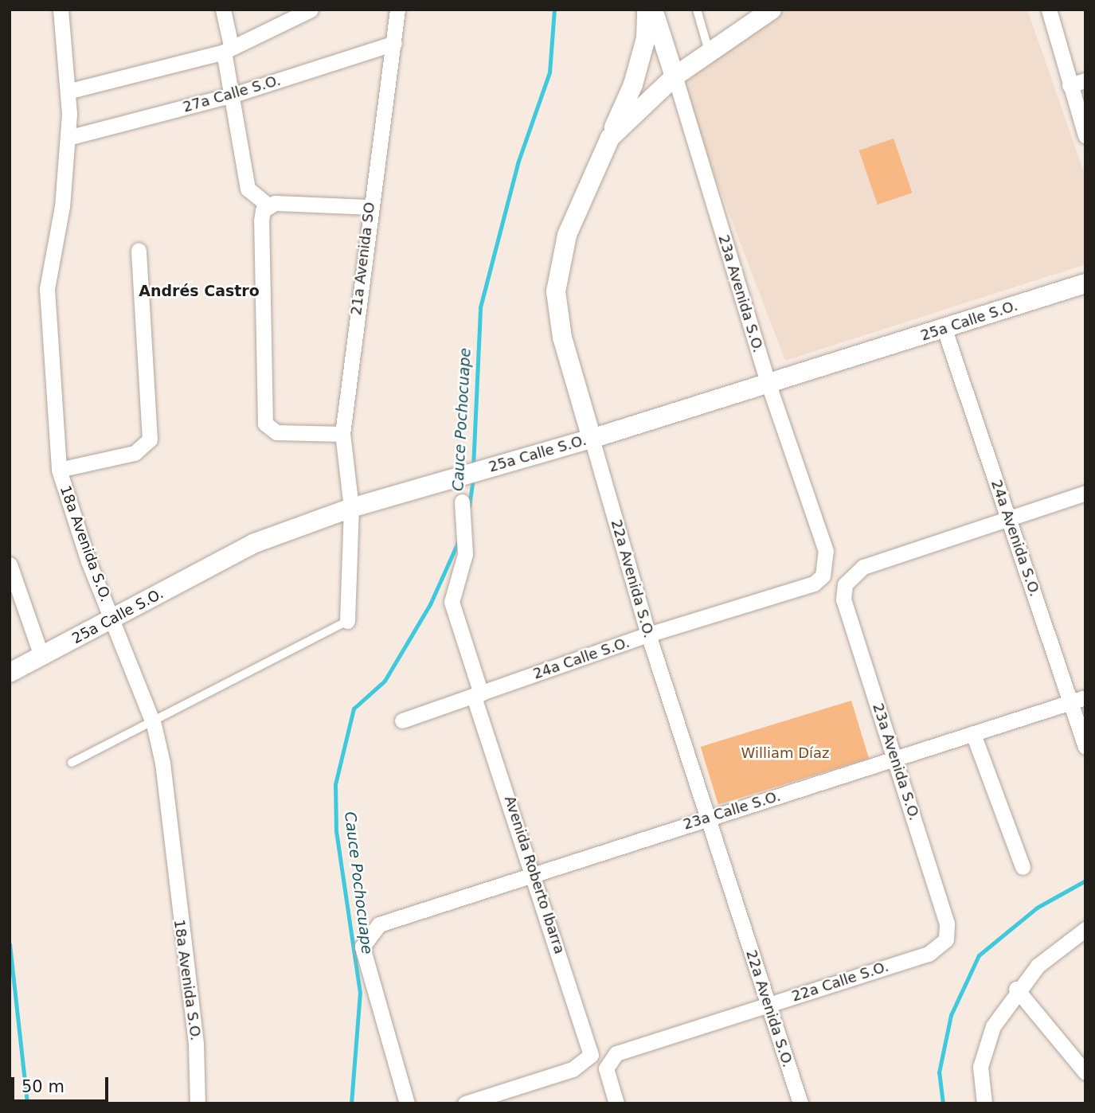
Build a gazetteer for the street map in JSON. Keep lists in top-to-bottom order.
{
  "streets": {
    "street": [
      "27a Calle S.O.",
      "21a Avenida SO",
      "23a Avenida S.O.",
      "25a Calle S.O.",
      "24a Avenida S.O.",
      "18a Avenida S.O.",
      "22a Avenida S.O.",
      "24a Calle S.O.",
      "23a Calle S.O.",
      "Avenida Roberto Ibarra",
      "22a Calle S.O."
    ]
  },
  "crossings": [
    ["27a Calle S.O.", "21a Avenida SO"],
    ["27a Calle S.O.", "18a Avenida S.O."],
    ["21a Avenida SO", "25a Calle S.O."],
    ["23a Avenida S.O.", "25a Calle S.O."],
    ["23a Avenida S.O.", "24a Avenida S.O."],
    ["23a Avenida S.O.", "22a Avenida S.O."],
    ["23a Avenida S.O.", "24a Calle S.O."],
    ["23a Avenida S.O.", "23a Calle S.O."],
    ["23a Avenida S.O.", "22a Calle S.O."],
    ["25a Calle S.O.", "24a Avenida S.O."],
    ["25a Calle S.O.", "18a Avenida S.O."],
    ["25a Calle S.O.", "22a Avenida S.O."],
    ["24a Avenida S.O.", "23a Calle S.O."],
    ["22a Avenida S.O.", "24a Calle S.O."],
    ["22a Avenida S.O.", "23a Calle S.O."],
    ["22a Avenida S.O.", "22a Calle S.O."],
    ["24a Calle S.O.", "Avenida Roberto Ibarra"],
    ["23a Calle S.O.", "Avenida Roberto Ibarra"]
  ],
  "districts": ["Andrés Castro"],
  "water": ["Cauce Pochocuape"],
  "parks": ["William Díaz"],
  "scale_bar": "50 m"
}
